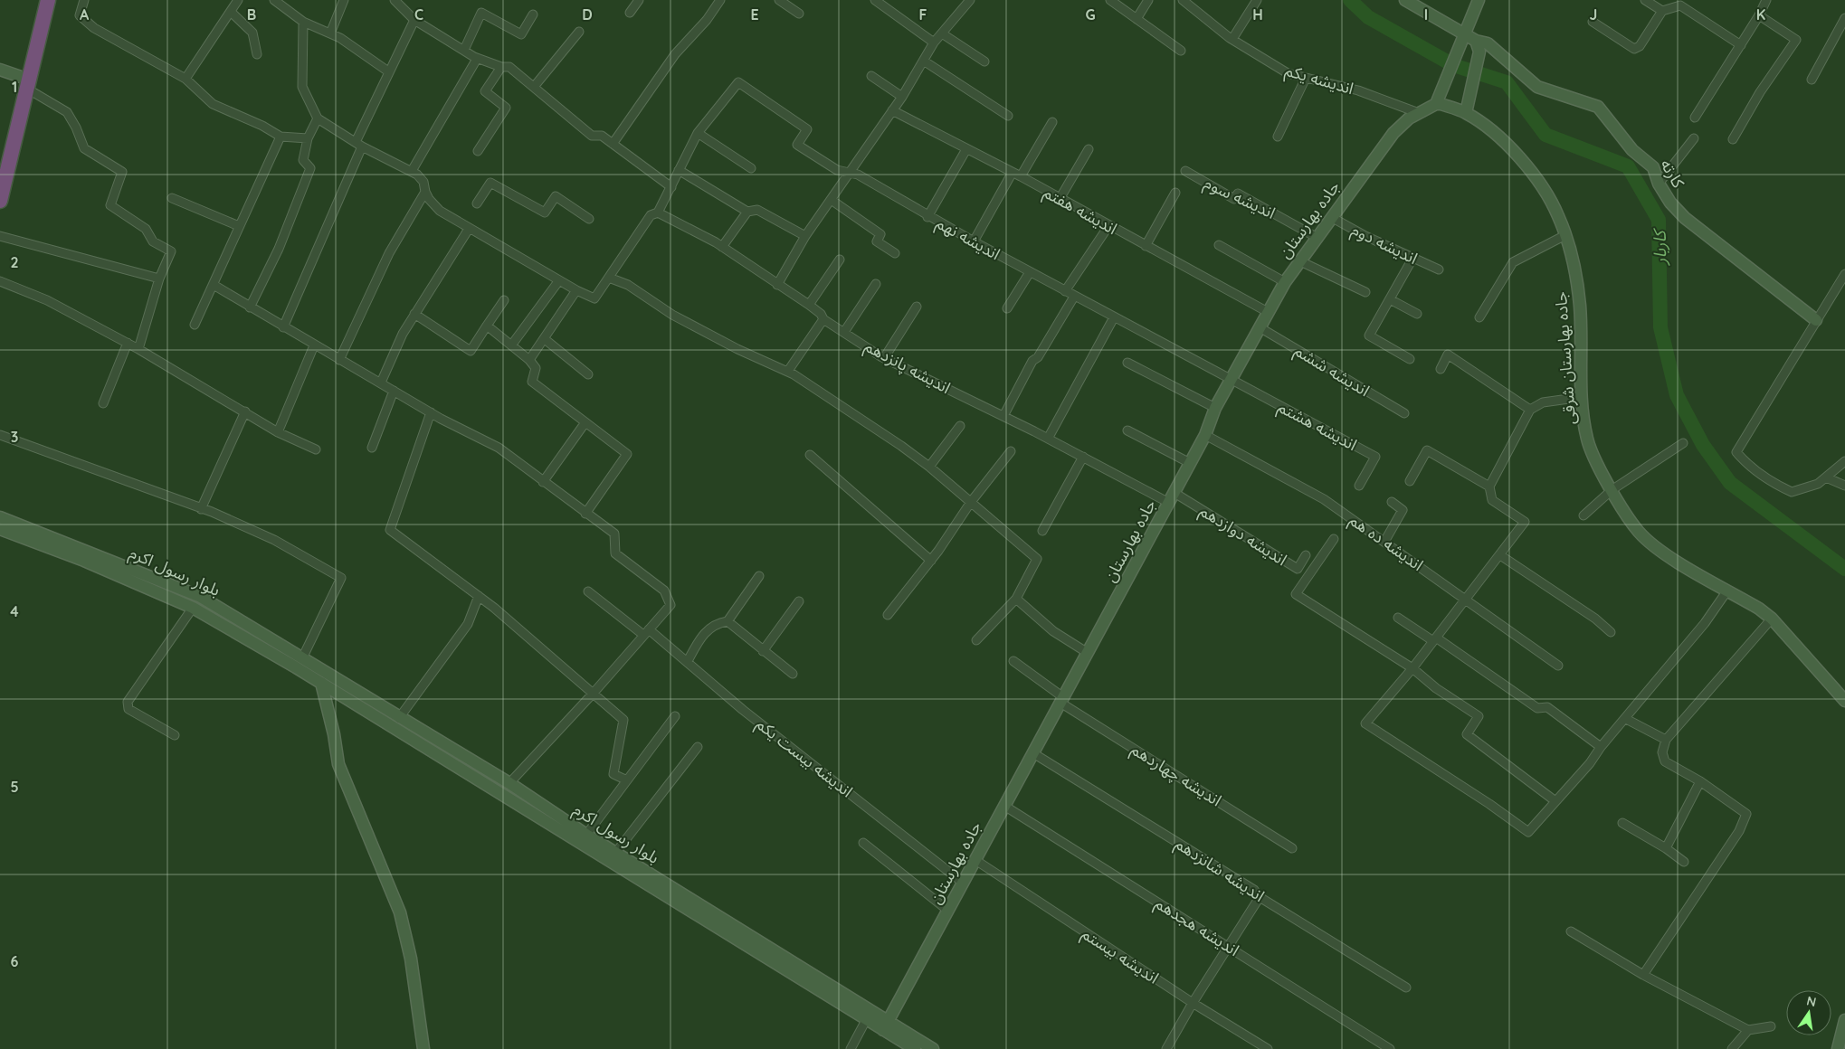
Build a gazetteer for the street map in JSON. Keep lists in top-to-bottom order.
{
  "streets": {
    "street": [
      "اندیشه یکم",
      "کارته",
      "اندیشه سوم",
      "اندیشه هفتم",
      "جاده بهارستان",
      "اندیشه نهم",
      "اندیشه دوم",
      "جاده بهارستان شرقی",
      "اندیشه پانزدهم",
      "اندیشه ششم",
      "اندیشه هشتم",
      "اندیشه دوازدهم",
      "اندیشه ده هم",
      "بلوار رسول اکرم",
      "اندیشه بیست یکم",
      "اندیشه چهاردهم",
      "اندیشه شانزدهم",
      "اندیشه هجدهم",
      "اندیشه بیستم"
    ]
  },
  "crossings": [
    ["اندیشه یکم", "جاده بهارستان"],
    ["اندیشه سوم", "جاده بهارستان"],
    ["اندیشه هفتم", "جاده بهارستان"],
    ["جاده بهارستان", "اندیشه نهم"],
    ["جاده بهارستان", "اندیشه دوم"],
    ["جاده بهارستان", "اندیشه پانزدهم"],
    ["جاده بهارستان", "اندیشه ششم"],
    ["جاده بهارستان", "اندیشه هشتم"],
    ["جاده بهارستان", "اندیشه دوازدهم"],
    ["جاده بهارستان", "اندیشه ده هم"],
    ["جاده بهارستان", "بلوار رسول اکرم"],
    ["جاده بهارستان", "اندیشه بیست یکم"],
    ["جاده بهارستان", "اندیشه چهاردهم"],
    ["جاده بهارستان", "اندیشه شانزدهم"],
    ["جاده بهارستان", "اندیشه هجدهم"],
    ["جاده بهارستان", "اندیشه بیستم"],
    ["اندیشه نهم", "اندیشه هشتم"],
    ["اندیشه پانزدهم", "اندیشه دوازدهم"]
  ],
  "water": ["کاربار"],
  "north": "top",
  "grid": {
    "columns": [
      "A",
      "B",
      "C",
      "D",
      "E",
      "F",
      "G",
      "H",
      "I",
      "J",
      "K"
    ],
    "rows": [
      "1",
      "2",
      "3",
      "4",
      "5",
      "6"
    ]
  }
}
